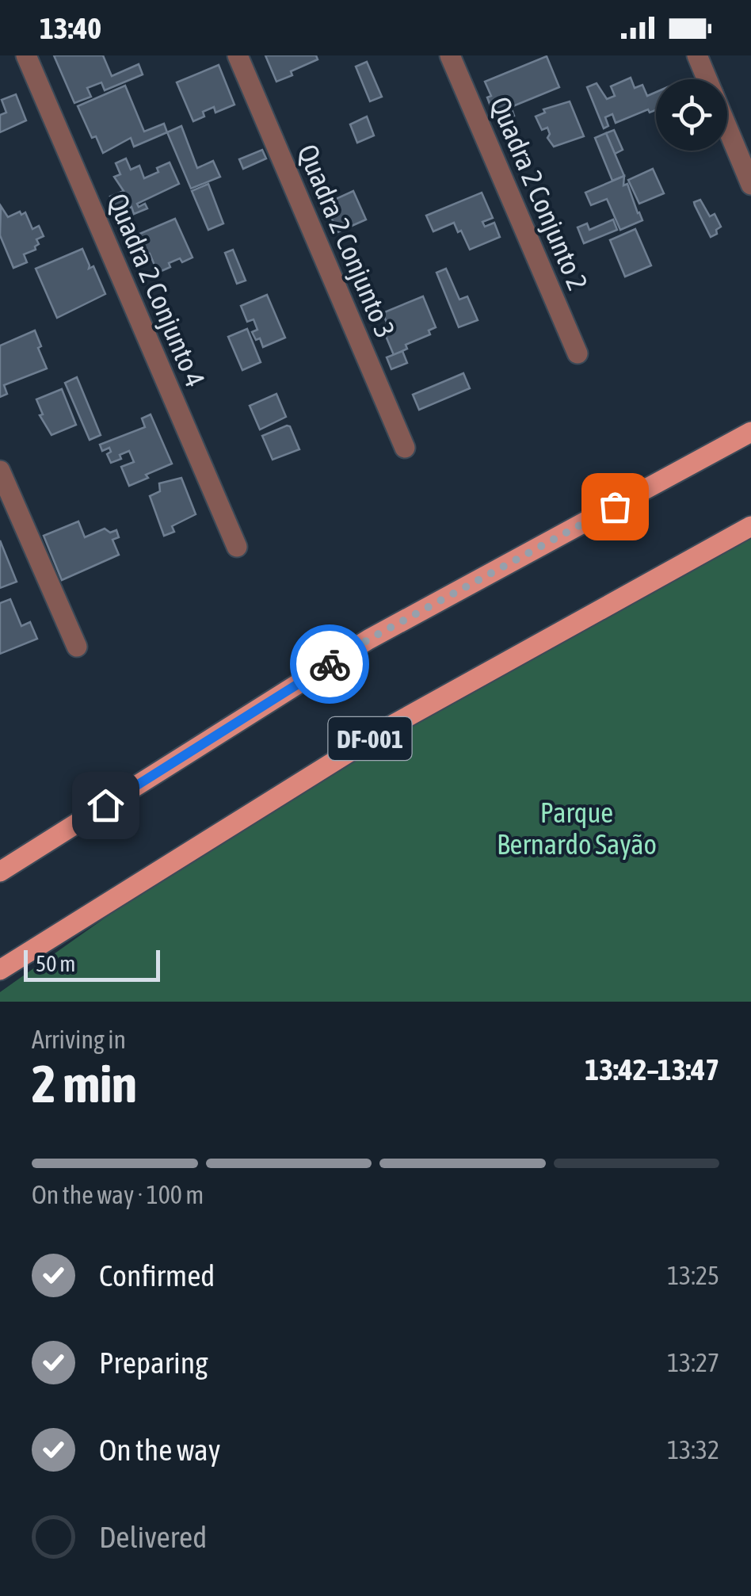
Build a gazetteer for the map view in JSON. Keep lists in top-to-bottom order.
{
  "streets": {
    "main road": ["DF-001"],
    "street": ["Quadra 2 Conjunto 2", "Quadra 2 Conjunto 3", "Quadra 2 Conjunto 4"]
  },
  "parks": ["Parque Bernardo Sayão"],
  "scale_bar": "50 m",
  "page": {
    "status": "13:40",
    "scale": "50 m",
    "heading": ["2 min", "Arriving in", "13:42–13:47"],
    "bar": "On the way · 100 m",
    "list": [
      ["Confirmed", "13:25"],
      ["Preparing", "13:27"],
      ["On the way", "13:32"],
      "Delivered"
    ]
  }
}
